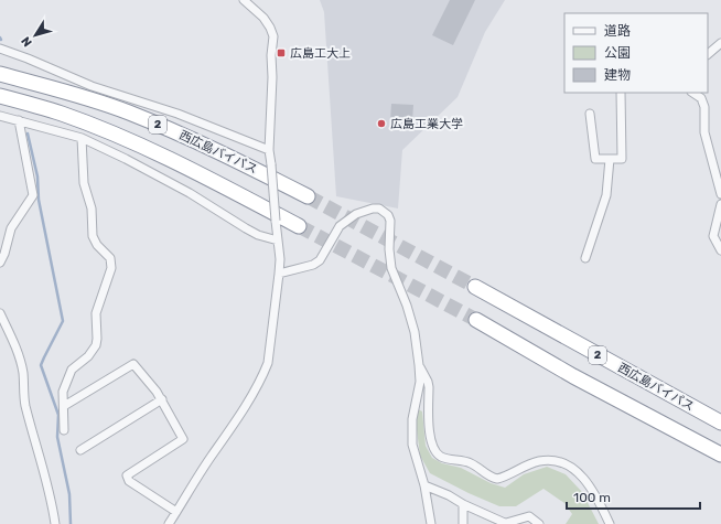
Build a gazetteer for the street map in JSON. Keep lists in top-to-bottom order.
{
  "streets": {
    "highway": ["2", "西広島バイパス"]
  },
  "places": {
    "transit": ["広島工大上"],
    "other": ["広島工業大学"]
  },
  "legend": ["道路", "公園", "建物"],
  "scale_bar": "100 m",
  "north": "bottom left"
}
